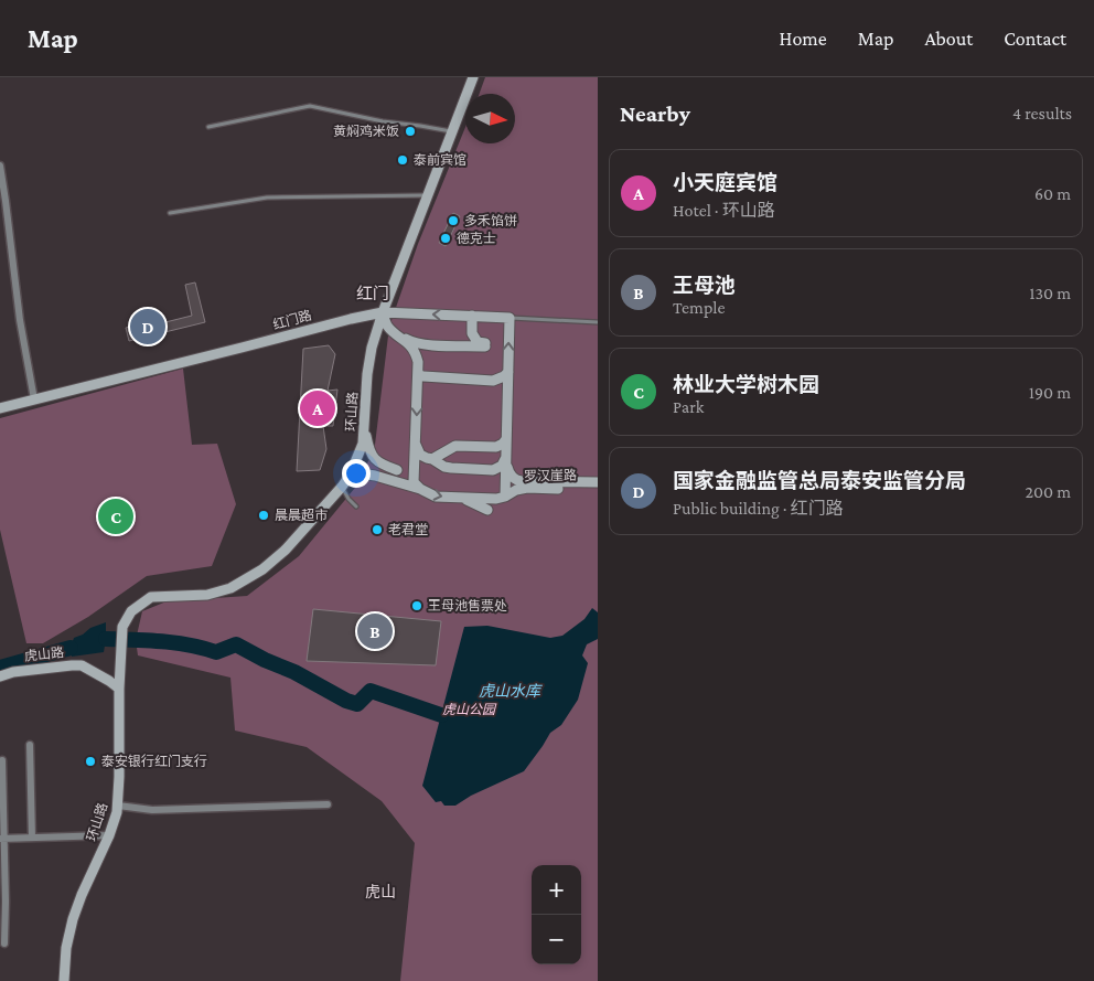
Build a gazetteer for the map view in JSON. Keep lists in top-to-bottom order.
{
  "streets": {
    "street": [
      "红门路",
      "环山路",
      "罗汉崖路",
      "虎山路"
    ]
  },
  "crossings": [
    ["红门路", "环山路"],
    ["环山路", "虎山路"]
  ],
  "districts": ["红门", "虎山"],
  "water": ["虎山水库"],
  "parks": ["虎山公园"],
  "places": [
    "黄焖鸡米饭",
    "泰前宾馆",
    "多禾馅饼",
    "德克士",
    "晨晨超市",
    "老君堂",
    "王母池售票处",
    "泰安银行红门支行"
  ],
  "north": "right",
  "page": {
    "header": "Map",
    "nav": [
      "Home",
      "Map",
      "About",
      "Contact"
    ],
    "heading": ["Nearby", "4 results"],
    "list": [
      {
        "mark": "A",
        "name": "小天庭宾馆",
        "note": "Hotel · 环山路",
        "value": "60 m"
      },
      {
        "mark": "B",
        "name": "王母池",
        "note": "Temple",
        "value": "130 m"
      },
      {
        "mark": "C",
        "name": "林业大学树木园",
        "note": "Park",
        "value": "190 m"
      },
      {
        "mark": "D",
        "name": "国家金融监管总局泰安监管分局",
        "note": "Public building · 红门路",
        "value": "200 m"
      }
    ],
    "pins": [
      "D",
      "A",
      "C",
      "B"
    ],
    "map_buttons": ["+", "−"]
  }
}
